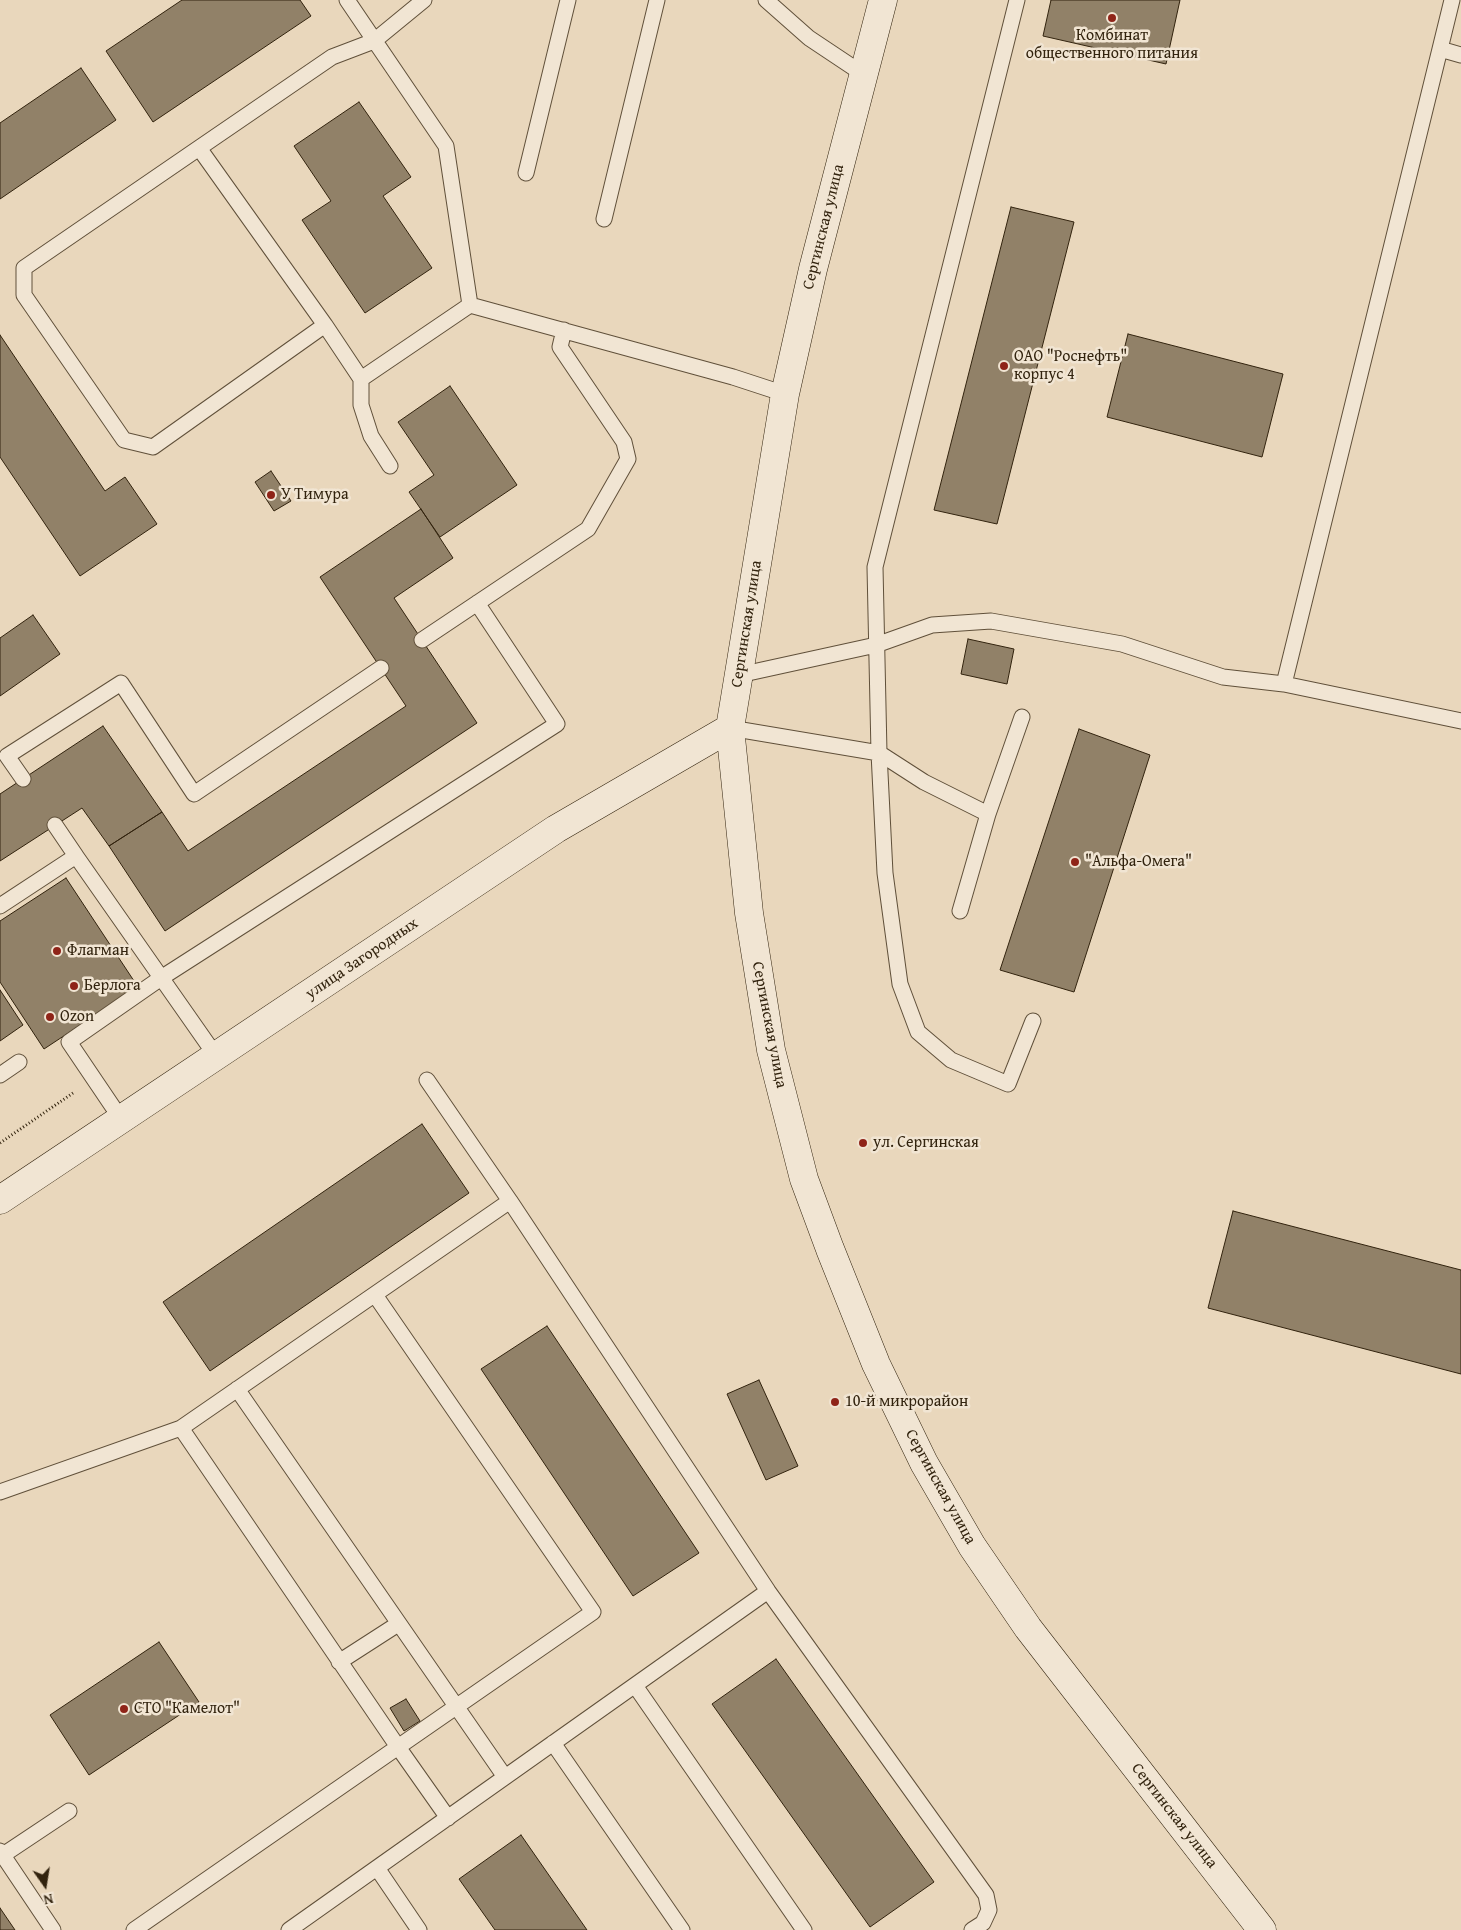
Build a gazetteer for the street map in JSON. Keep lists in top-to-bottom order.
{
  "streets": {
    "main road": ["Сергинская улица", "улица Загородных"]
  },
  "crossings": [
    ["Сергинская улица", "улица Загородных"]
  ],
  "places": [
    "Комбинат общественного питания",
    "ОАО \"Роснефть\" корпус 4",
    "У Тимура",
    "\"Альфа-Омега\"",
    "Флагман",
    "Берлога",
    "Ozon",
    "ул. Сергинская",
    "10-й микрорайон",
    "СТО \"Камелот\""
  ],
  "north": "bottom"
}
